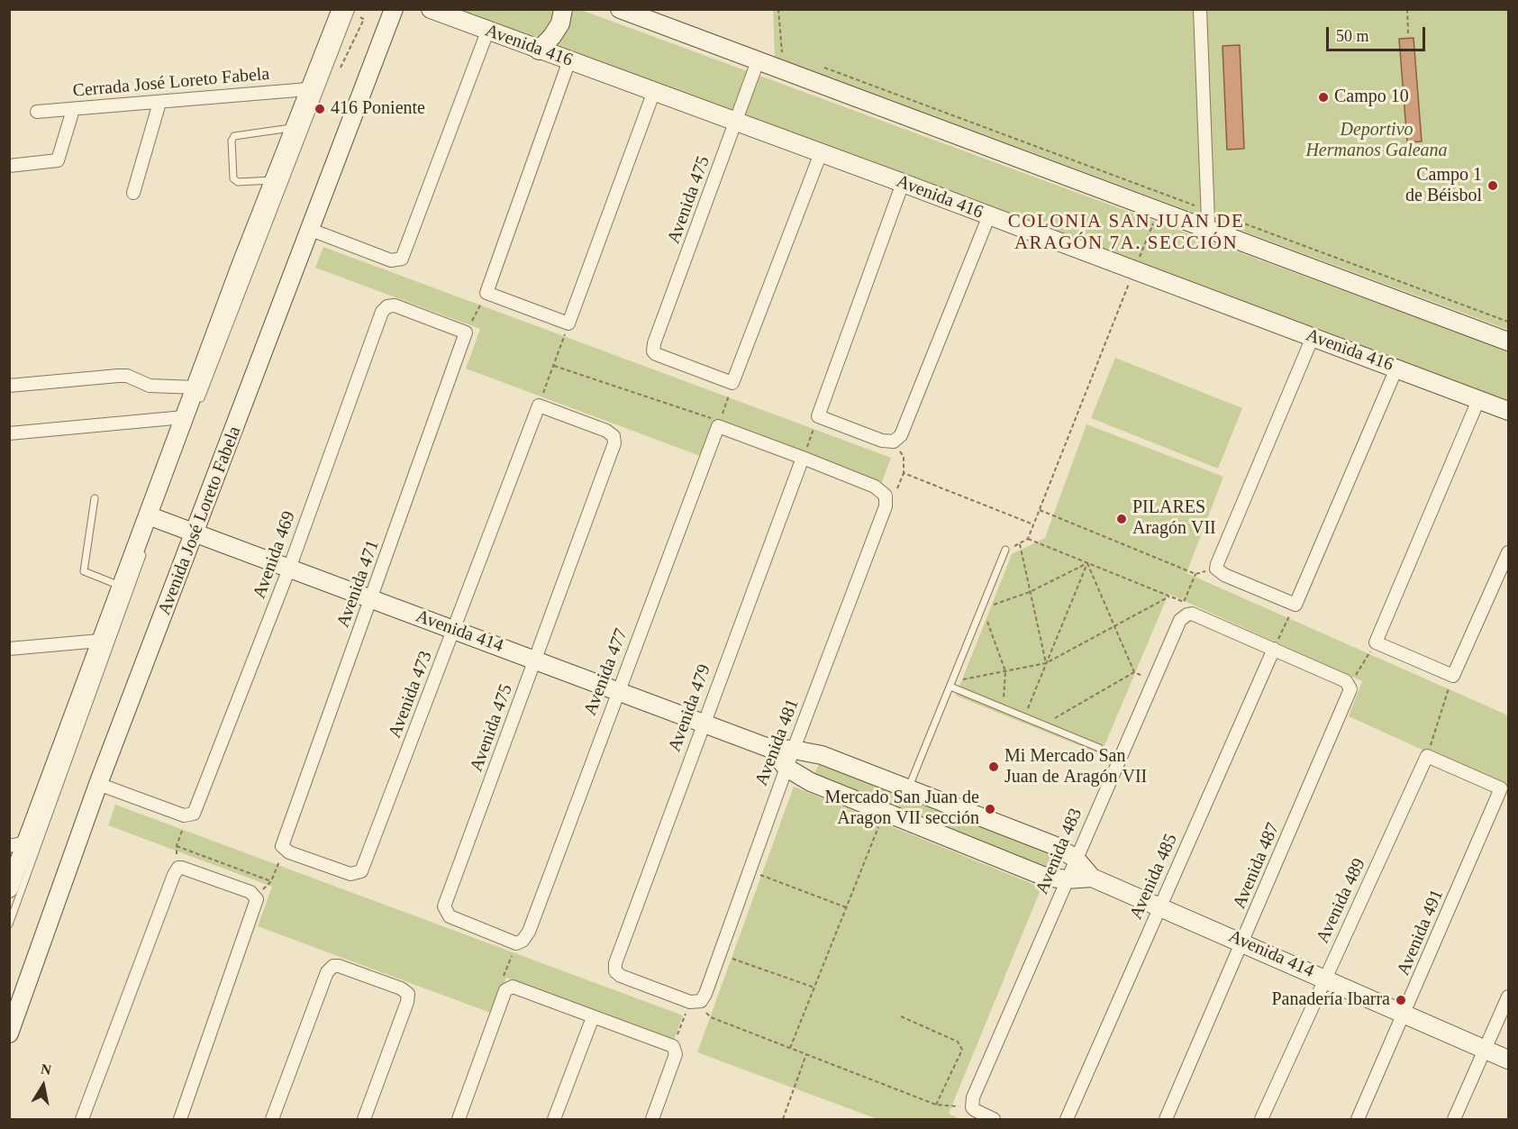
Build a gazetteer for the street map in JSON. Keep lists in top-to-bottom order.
{
  "streets": {
    "street": [
      "Avenida 416",
      "Cerrada José Loreto Fabela",
      "Avenida 475",
      "Avenida José Loreto Fabela",
      "Avenida 469",
      "Avenida 471",
      "Avenida 414",
      "Avenida 477",
      "Avenida 473",
      "Avenida 479",
      "Avenida 481",
      "Avenida 483",
      "Avenida 487",
      "Avenida 485",
      "Avenida 489",
      "Avenida 491"
    ]
  },
  "crossings": [
    ["Avenida 416", "Avenida 475"],
    ["Avenida 475", "Avenida 414"],
    ["Avenida 475", "Avenida 477"],
    ["Avenida 475", "Avenida 473"],
    ["Avenida José Loreto Fabela", "Avenida 414"],
    ["Avenida 469", "Avenida 471"],
    ["Avenida 469", "Avenida 414"],
    ["Avenida 471", "Avenida 414"],
    ["Avenida 471", "Avenida 473"],
    ["Avenida 414", "Avenida 477"],
    ["Avenida 414", "Avenida 473"],
    ["Avenida 414", "Avenida 479"],
    ["Avenida 414", "Avenida 481"],
    ["Avenida 414", "Avenida 483"],
    ["Avenida 414", "Avenida 487"],
    ["Avenida 414", "Avenida 485"],
    ["Avenida 414", "Avenida 489"],
    ["Avenida 414", "Avenida 491"],
    ["Avenida 477", "Avenida 479"],
    ["Avenida 479", "Avenida 481"],
    ["Avenida 483", "Avenida 485"],
    ["Avenida 489", "Avenida 491"]
  ],
  "districts": ["COLONIA SAN JUAN DE ARAGÓN 7A. SECCIÓN"],
  "parks": ["Deportivo Hermanos Galeana"],
  "places": [
    "Campo 10",
    "416 Poniente",
    "Campo 1 de Béisbol",
    "PILARES Aragón VII",
    "Mi Mercado San Juan de Aragón VII",
    "Mercado San Juan de Aragon VII sección",
    "Panadería Ibarra"
  ],
  "scale_bar": "50 m",
  "north": "top"
}
